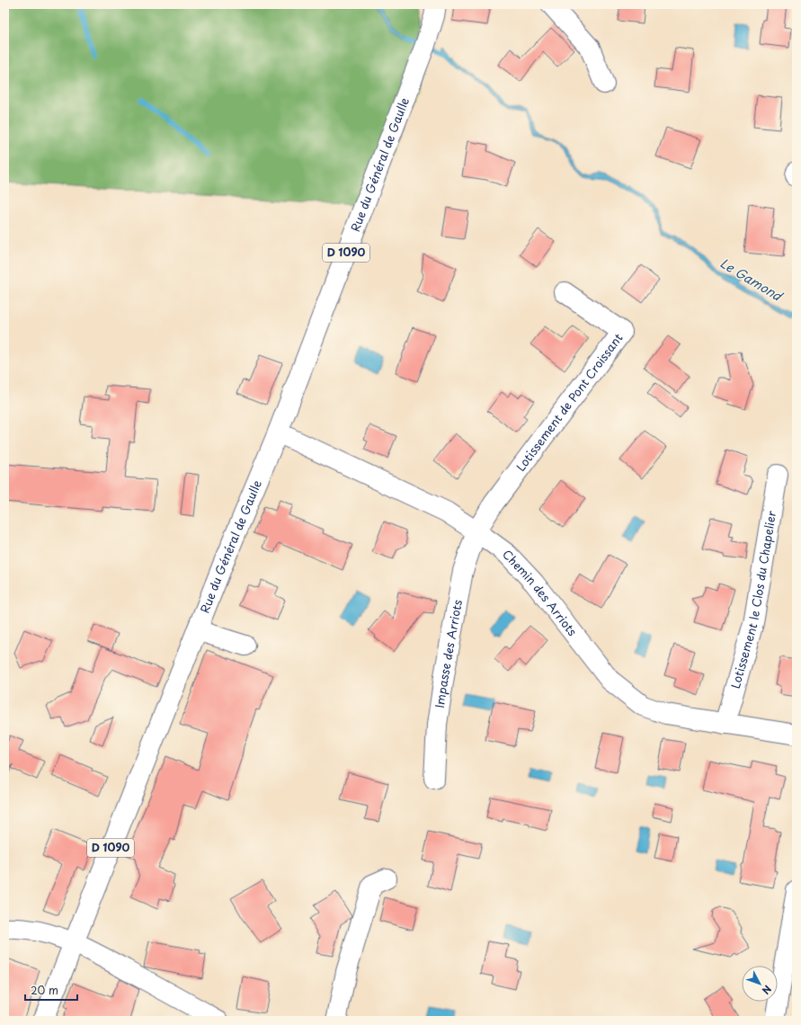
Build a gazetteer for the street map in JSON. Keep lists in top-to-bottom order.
{
  "streets": {
    "street": [
      "Rue du Général de Gaulle",
      "D 1090",
      "Lotissement de Pont Croissant",
      "Chemin des Arriots",
      "Lotissement le Clos du Chapelier",
      "Impasse des Arriots"
    ]
  },
  "crossings": [
    ["Rue du Général de Gaulle", "Chemin des Arriots"],
    ["Lotissement de Pont Croissant", "Chemin des Arriots"],
    ["Lotissement de Pont Croissant", "Impasse des Arriots"],
    ["Chemin des Arriots", "Lotissement le Clos du Chapelier"],
    ["Chemin des Arriots", "Impasse des Arriots"]
  ],
  "water": ["Le Gamond"],
  "scale_bar": "20 m",
  "north": "bottom right"
}
